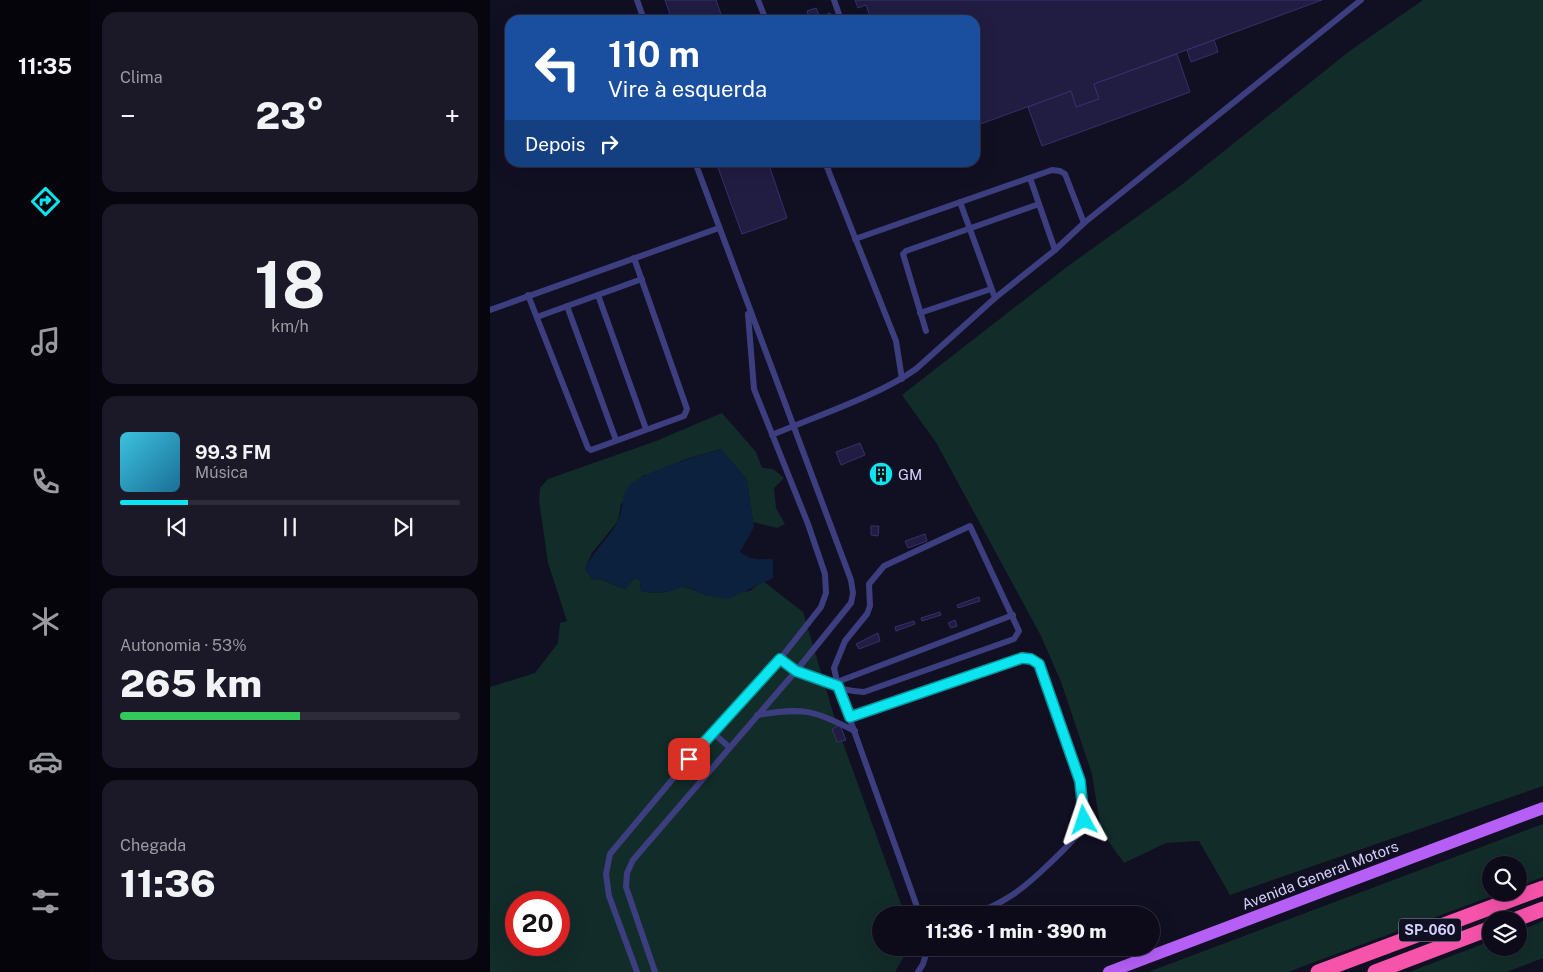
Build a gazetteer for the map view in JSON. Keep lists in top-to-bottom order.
{
  "streets": {
    "highway": ["SP-060"],
    "main road": ["Avenida General Motors"]
  },
  "places": {
    "building": ["GM"]
  },
  "page": {
    "tabs": "11:35",
    "tile": [
      "Clima",
      ["18", "km/h"],
      ["Autonomia · 53%", "265 km"],
      ["Chegada", "11:36"]
    ],
    "turn": ["110 m", "Vire à esquerda"],
    "heat": ["−", "23°", "+"],
    "then": "Depois",
    "song": ["99.3 FM", "Música"],
    "limit": "20",
    "trip": "11:36 · 1 min · 390 m"
  }
}
